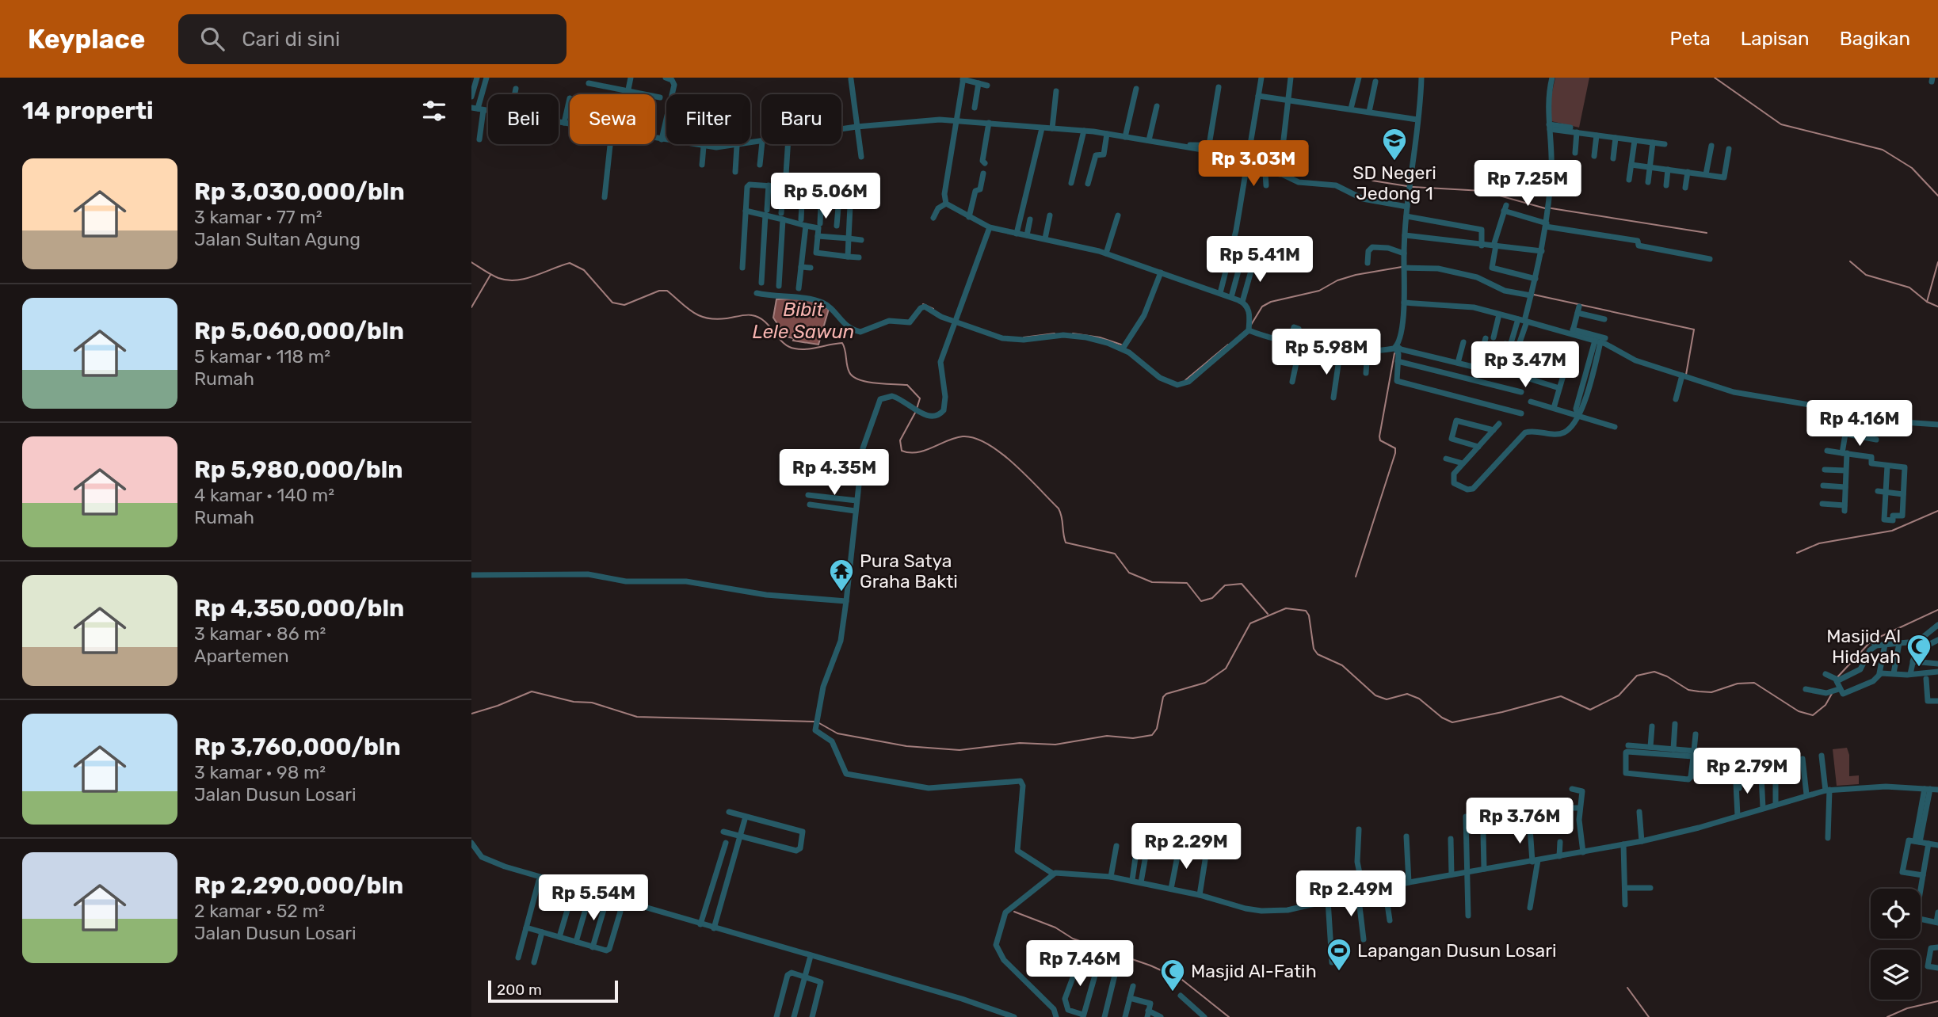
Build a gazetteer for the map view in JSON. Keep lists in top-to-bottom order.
{
  "water": ["Bibit Lele Sawun"],
  "places": {
    "school or university": ["SD Negeri Jedong 1"],
    "temple": ["Pura Satya Graha Bakti"],
    "mosque": ["Masjid Al Hidayah", "Masjid Al-Fatih"],
    "sports": ["Lapangan Dusun Losari"]
  },
  "scale_bar": "200 m",
  "page": {
    "header": "Keyplace",
    "search": "Cari di sini",
    "nav": ["Peta", "Lapisan", "Bagikan"],
    "heading": "14 properti",
    "chip": [
      "Beli",
      "Sewa",
      "Filter",
      "Baru"
    ],
    "price": [
      "Rp 3.03M",
      "Rp 7.25M",
      "Rp 5.06M",
      "Rp 5.41M",
      "Rp 5.98M",
      "Rp 3.47M",
      "Rp 4.16M",
      "Rp 4.35M",
      "Rp 2.79M",
      "Rp 3.76M",
      "Rp 2.29M",
      "Rp 2.49M",
      "Rp 5.54M",
      "Rp 7.46M"
    ],
    "list": [
      {
        "name": "Rp 3,030,000/bln",
        "note": "3 kamar · 77 m² · Jalan Sultan Agung"
      },
      {
        "name": "Rp 5,060,000/bln",
        "note": "5 kamar · 118 m² · Rumah"
      },
      {
        "name": "Rp 5,980,000/bln",
        "note": "4 kamar · 140 m² · Rumah"
      },
      {
        "name": "Rp 4,350,000/bln",
        "note": "3 kamar · 86 m² · Apartemen"
      },
      {
        "name": "Rp 3,760,000/bln",
        "note": "3 kamar · 98 m² · Jalan Dusun Losari"
      },
      {
        "name": "Rp 2,290,000/bln",
        "note": "2 kamar · 52 m² · Jalan Dusun Losari"
      }
    ],
    "scale": "200 m"
  }
}
